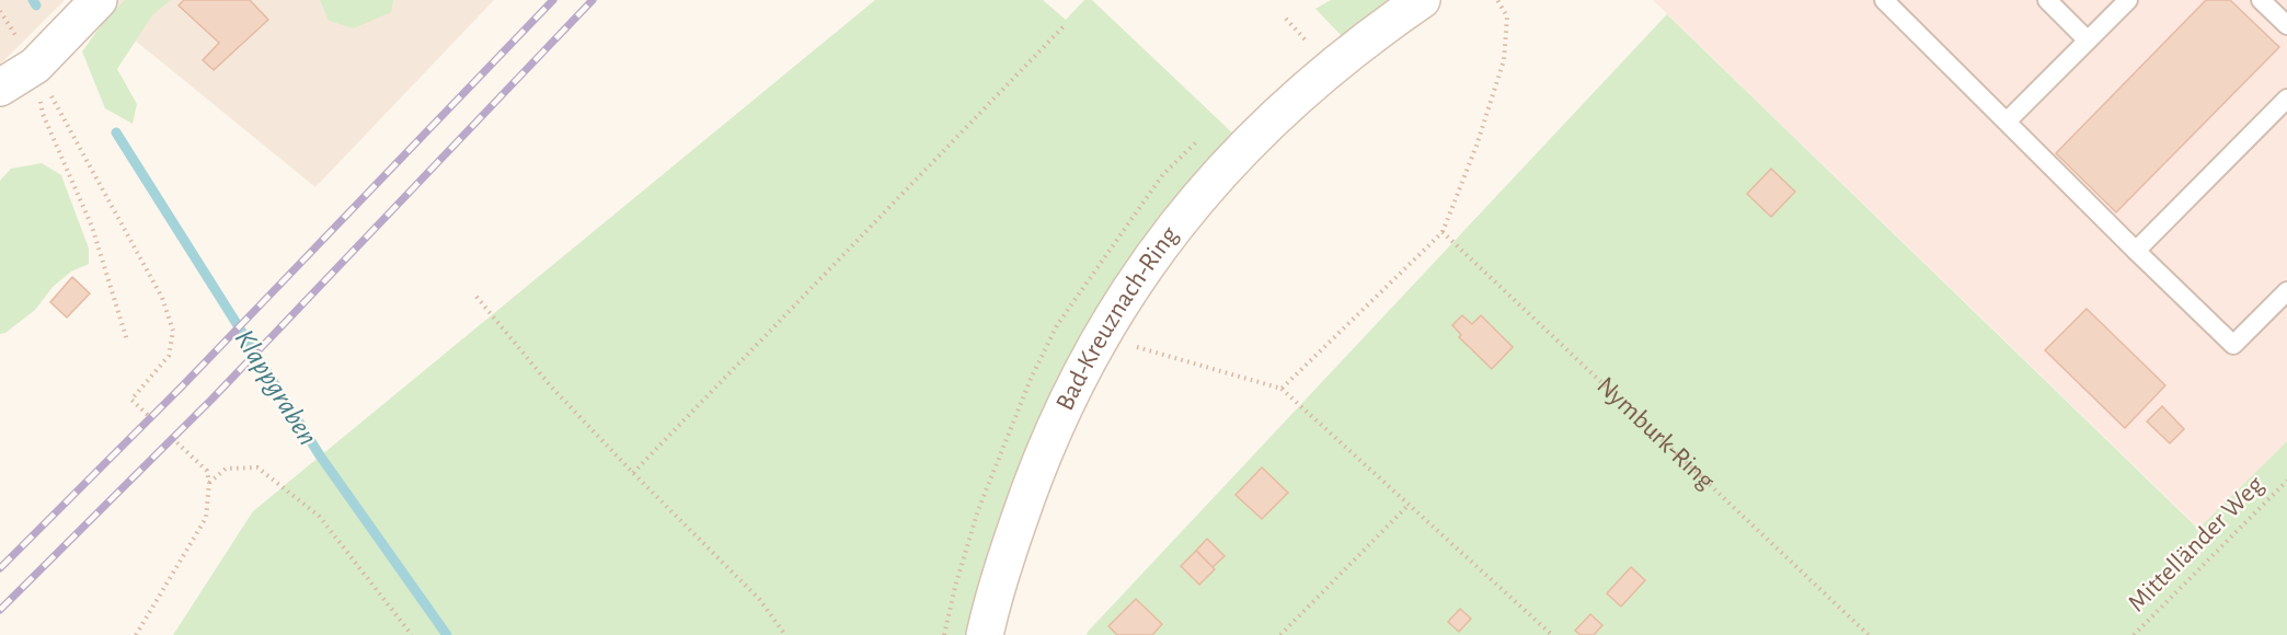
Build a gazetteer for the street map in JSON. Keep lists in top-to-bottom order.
{
  "streets": {
    "main road": ["Bad-Kreuznach-Ring"],
    "path": ["Nymburk-Ring", "Mittelländer Weg"]
  },
  "water": ["Klappgraben"]
}
